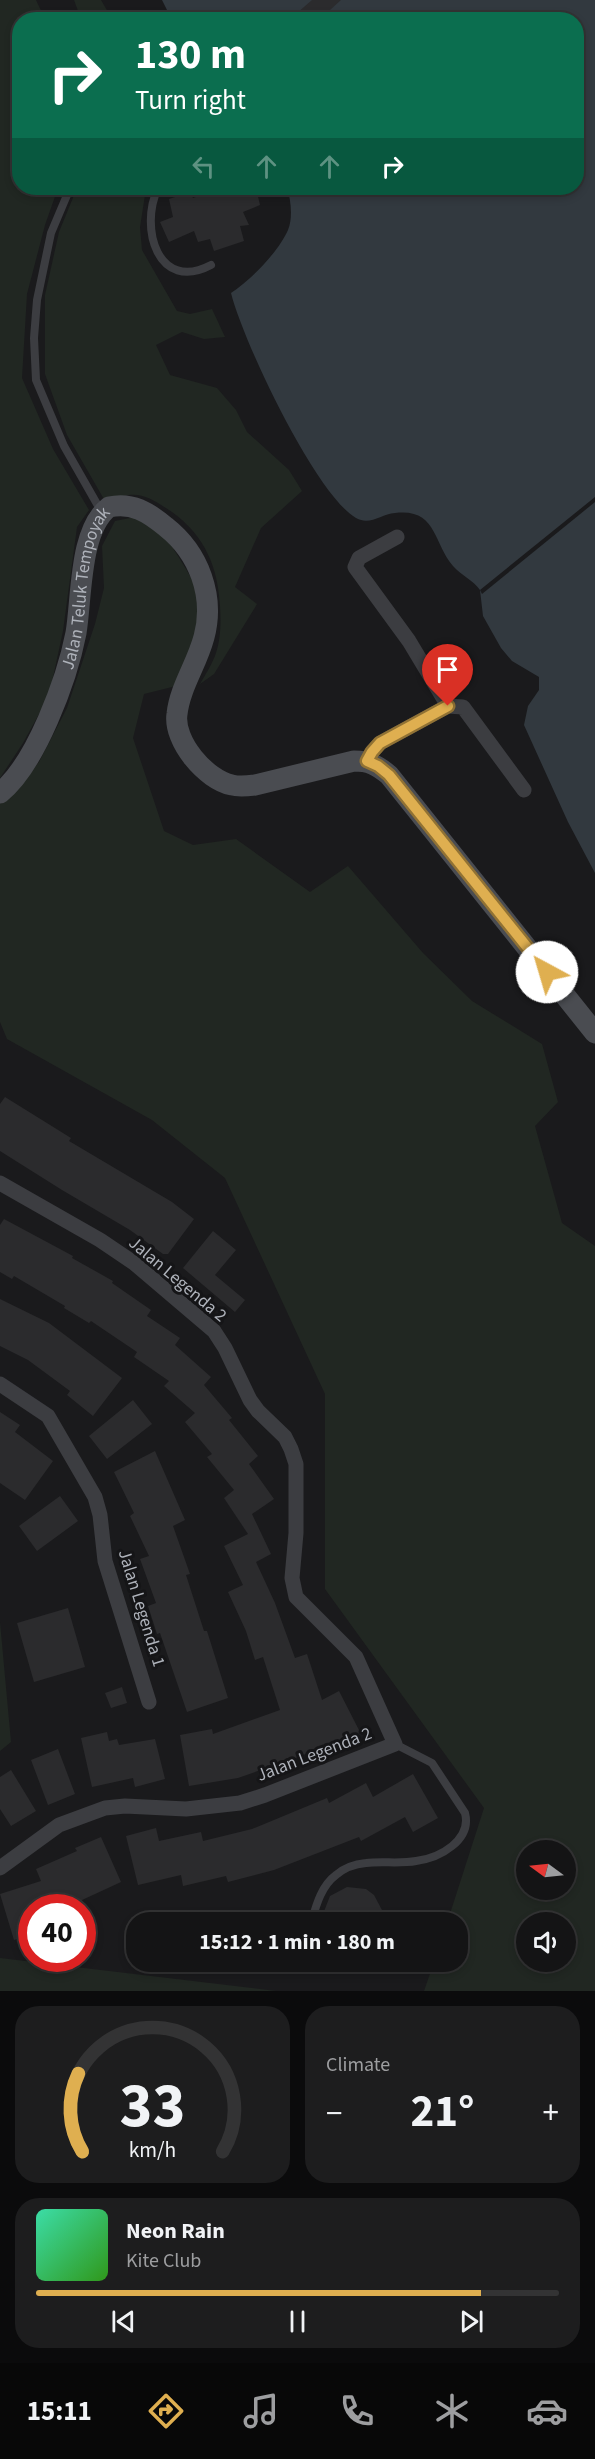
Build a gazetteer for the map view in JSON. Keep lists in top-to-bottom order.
{
  "streets": {
    "street": ["Jalan Teluk Tempoyak", "Jalan Legenda 2", "Jalan Legenda 1"]
  },
  "north": "left",
  "page": {
    "turn": ["130 m", "Turn right"],
    "limit": "40",
    "trip": "15:12 · 1 min · 180 m",
    "tile": "Climate",
    "heat": ["−", "21°", "+"],
    "song": ["Neon Rain", "Kite Club"],
    "tabs": "15:11",
    "gauge": ["33", "km/h"]
  }
}
